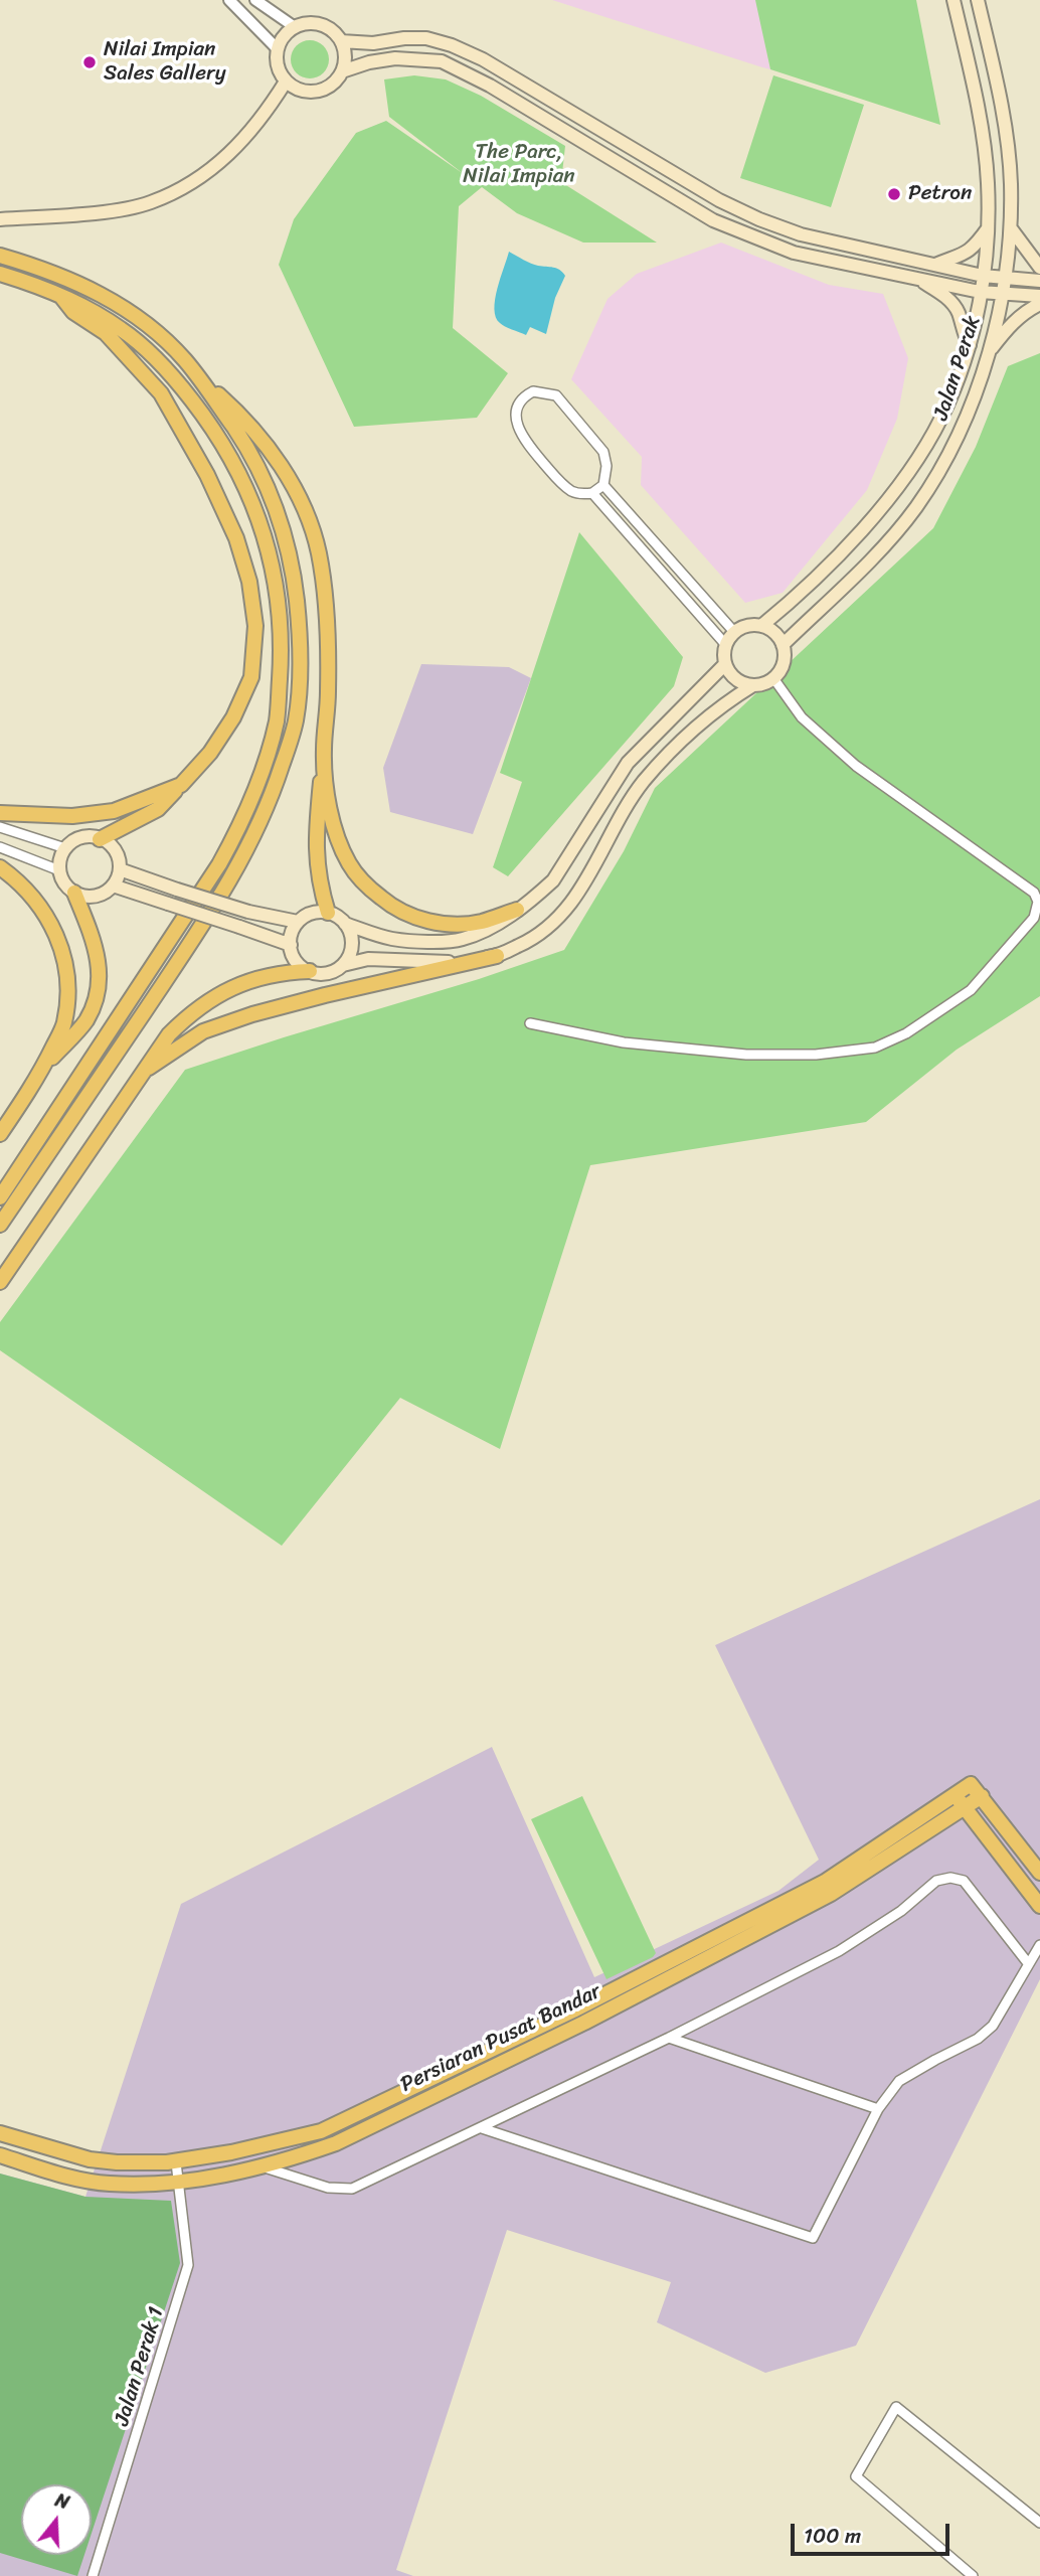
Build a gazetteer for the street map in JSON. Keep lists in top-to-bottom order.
{
  "streets": {
    "main road": ["Jalan Perak", "Persiaran Pusat Bandar"],
    "street": ["Jalan Perak 1"]
  },
  "crossings": [
    ["Persiaran Pusat Bandar", "Jalan Perak 1"]
  ],
  "parks": ["The Parc, Nilai Impian"],
  "places": ["Nilai Impian Sales Gallery", "Petron"],
  "scale_bar": "100 m",
  "north": "top"
}
